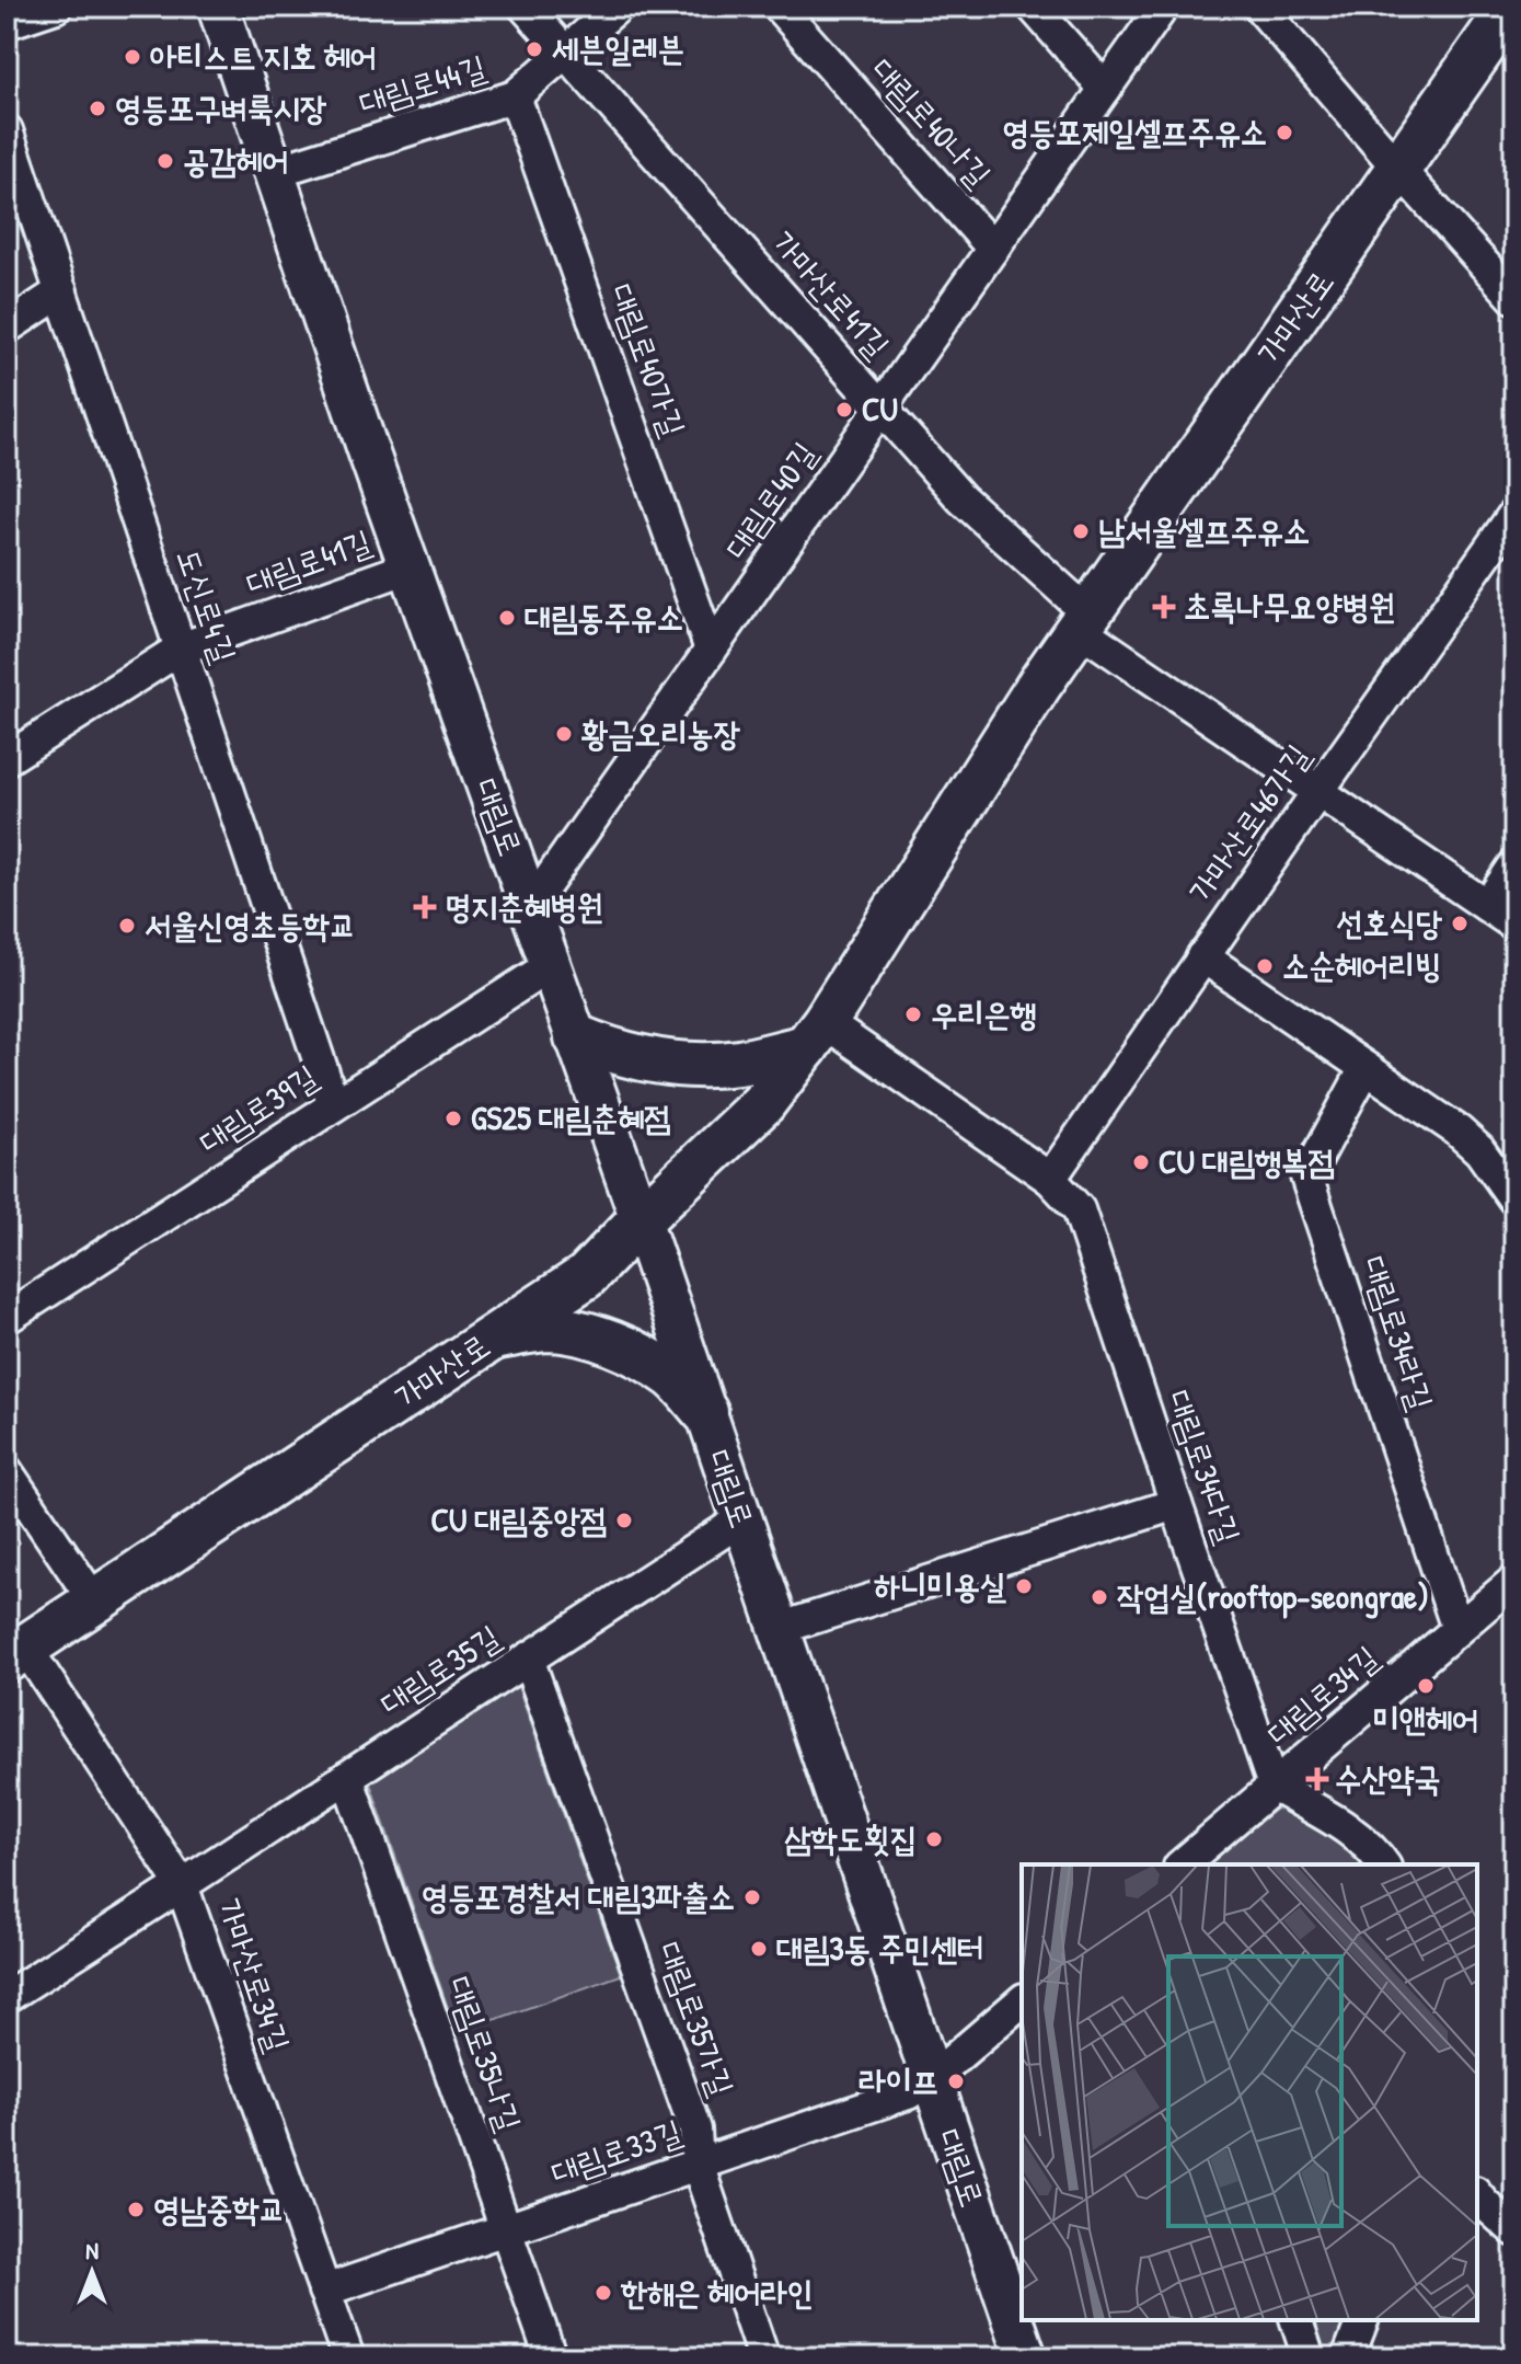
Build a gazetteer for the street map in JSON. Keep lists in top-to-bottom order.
{
  "streets": {
    "main road": ["가마산로"],
    "street": [
      "대림로44길",
      "대림로40나길",
      "가마산로41길",
      "대림로40가길",
      "대림로40길",
      "대림로41길",
      "도신로4길",
      "대림로",
      "가마산로46가길",
      "대림로39길",
      "대림로34라길",
      "대림로34다길",
      "대림로35길",
      "대림로34길",
      "가마산로34길",
      "대림로35가길",
      "대림로35나길",
      "대림로33길"
    ]
  },
  "crossings": [
    ["대림로44길", "가마산로41길"],
    ["대림로44길", "대림로40가길"],
    ["대림로44길", "대림로"],
    ["대림로40나길", "대림로40길"],
    ["가마산로41길", "가마산로"],
    ["가마산로41길", "대림로40길"],
    ["가마산로", "대림로"],
    ["가마산로", "가마산로34길"],
    ["대림로40가길", "대림로40길"],
    ["대림로40길", "대림로"],
    ["대림로41길", "도신로4길"],
    ["대림로41길", "대림로"],
    ["도신로4길", "대림로39길"],
    ["대림로", "대림로39길"],
    ["대림로", "대림로35길"],
    ["대림로", "대림로33길"],
    ["가마산로46가길", "대림로34다길"],
    ["대림로34라길", "대림로34길"],
    ["대림로34다길", "대림로34길"],
    ["대림로35길", "가마산로34길"],
    ["대림로35길", "대림로35가길"],
    ["대림로35길", "대림로35나길"],
    ["가마산로34길", "대림로33길"],
    ["대림로35가길", "대림로33길"],
    ["대림로35나길", "대림로33길"]
  ],
  "places": {
    "other": [
      "세븐일레븐",
      "아티스트 지호 헤어",
      "영등포구벼룩시장",
      "영등포제일셀프주유소",
      "공감헤어",
      "CU",
      "남서울셀프주유소",
      "대림동주유소",
      "황금오리농장",
      "선호식당",
      "서울신영초등학교",
      "소순헤어리빙",
      "우리은행",
      "GS25 대림춘혜점",
      "CU 대림행복점",
      "CU 대림중앙점",
      "하니미용실",
      "작업실(rooftop-seongrae)",
      "미앤헤어",
      "삼학도횟집",
      "영등포경찰서 대림3파출소",
      "대림3동 주민센터",
      "라이프",
      "영남중학교",
      "한해은 헤어라인"
    ],
    "health": ["초록나무요양병원", "명지춘혜병원", "수산약국"]
  },
  "north": "top"
}
